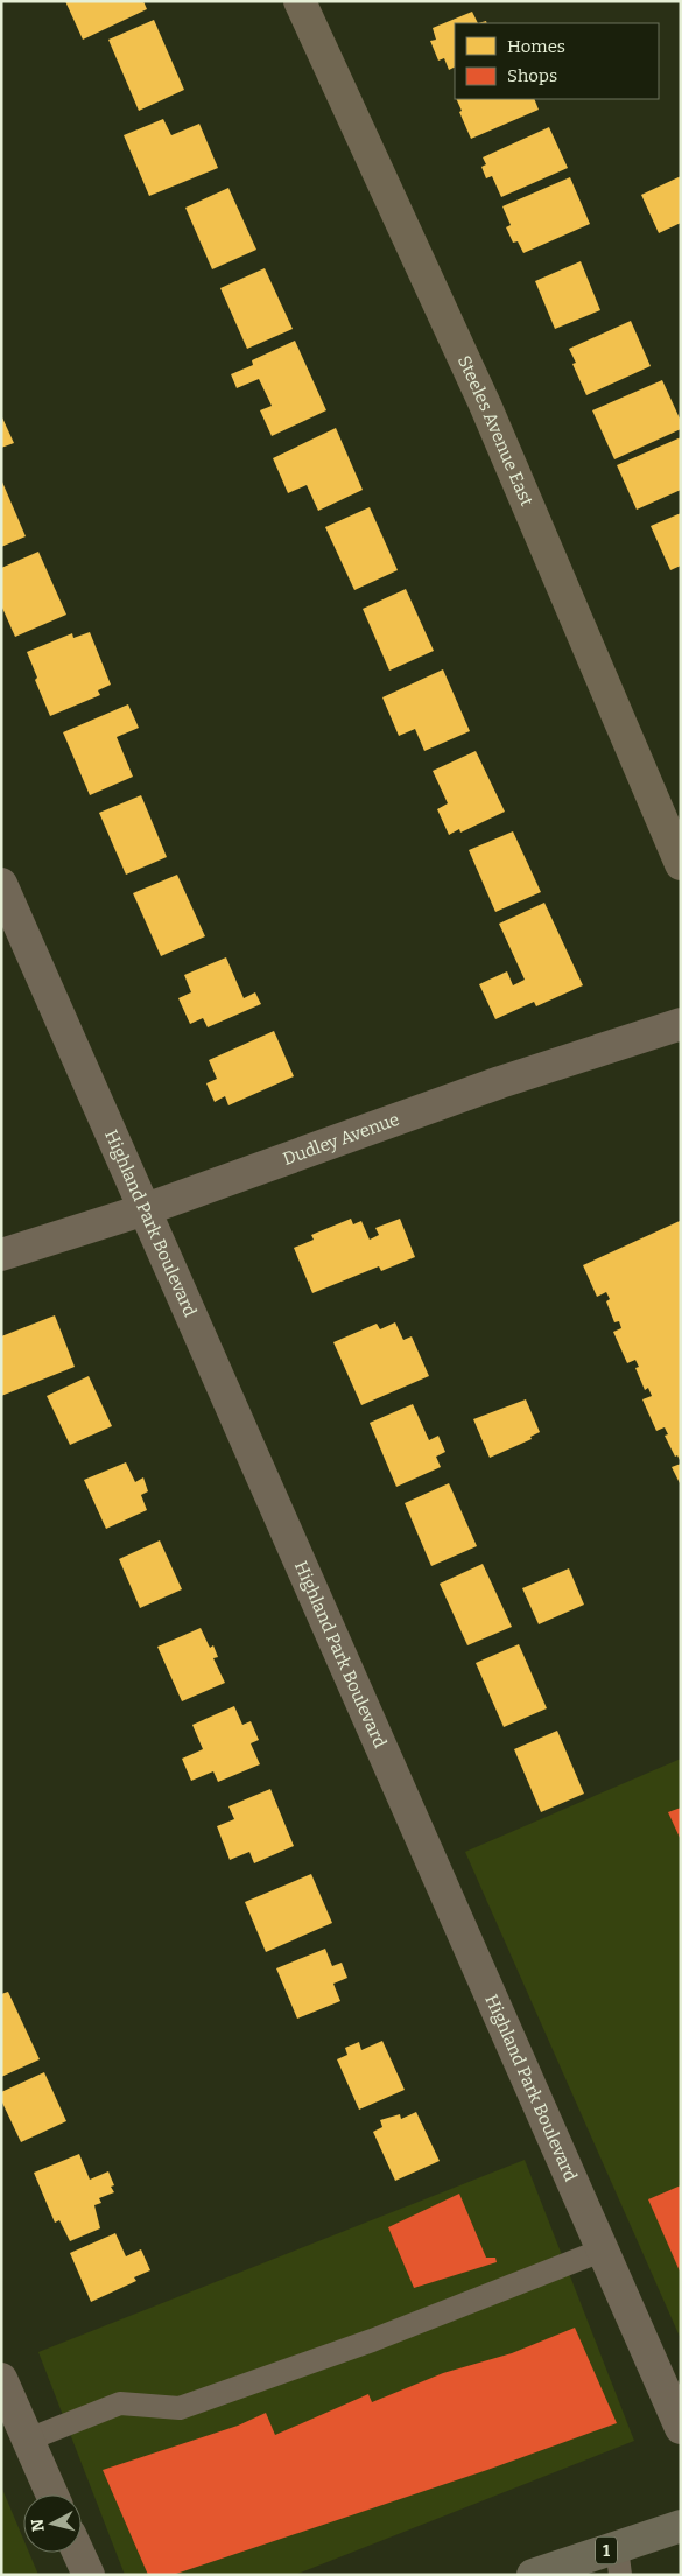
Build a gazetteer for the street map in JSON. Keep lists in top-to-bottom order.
{
  "streets": {
    "main road": ["Steeles Avenue East", "1"],
    "street": ["Dudley Avenue", "Highland Park Boulevard"]
  },
  "crossings": [
    ["Dudley Avenue", "Highland Park Boulevard"]
  ],
  "legend": ["Homes", "Shops"],
  "north": "left"
}
